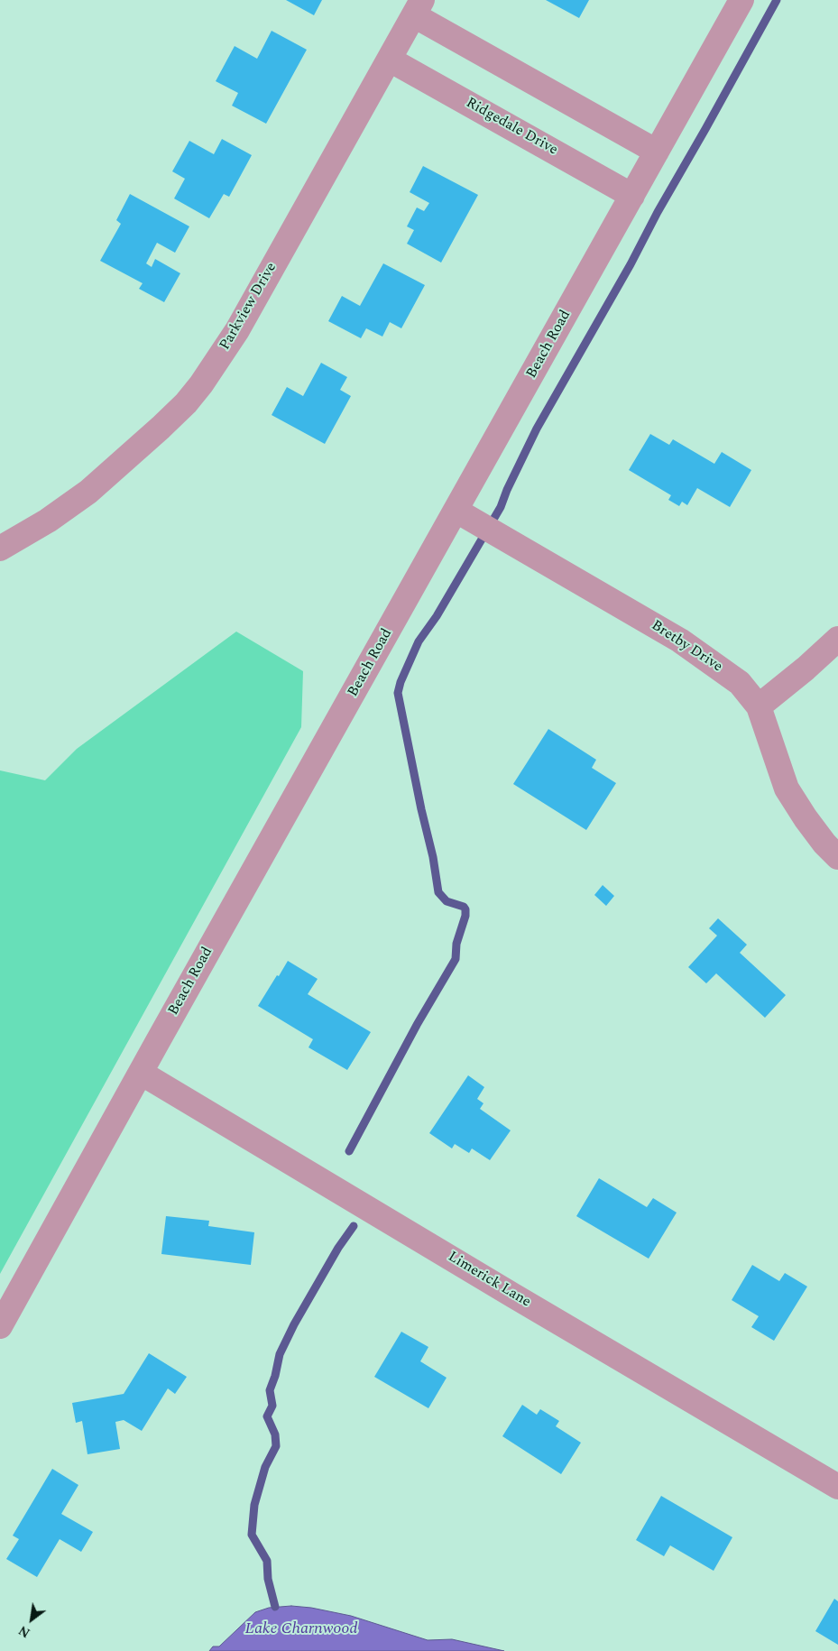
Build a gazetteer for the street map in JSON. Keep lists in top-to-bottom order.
{
  "streets": {
    "street": [
      "Ridgedale Drive",
      "Parkview Drive",
      "Beach Road",
      "Bretby Drive",
      "Limerick Lane"
    ]
  },
  "crossings": [
    ["Ridgedale Drive", "Parkview Drive"],
    ["Ridgedale Drive", "Beach Road"],
    ["Beach Road", "Bretby Drive"],
    ["Beach Road", "Limerick Lane"]
  ],
  "water": ["Lake Charnwood"],
  "north": "bottom left"
}
